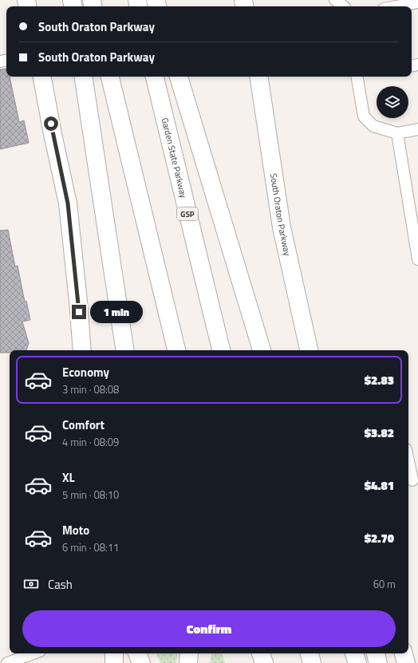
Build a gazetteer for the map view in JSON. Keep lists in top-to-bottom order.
{
  "streets": {
    "main road": ["Garden State Parkway", "GSP", "South Oraton Parkway"]
  },
  "page": {
    "banner": ["South Oraton Parkway", "South Oraton Parkway"],
    "bubble": "1 min",
    "list": [
      {
        "name": "Economy",
        "note": "3 min · 08:08",
        "value": "$2.83"
      },
      {
        "name": "Comfort",
        "note": "4 min · 08:09",
        "value": "$3.82"
      },
      {
        "name": "XL",
        "note": "5 min · 08:10",
        "value": "$4.81"
      },
      {
        "name": "Moto",
        "note": "6 min · 08:11",
        "value": "$2.70"
      }
    ],
    "pay": ["Cash", "60 m"],
    "buttons": "Confirm"
  }
}
